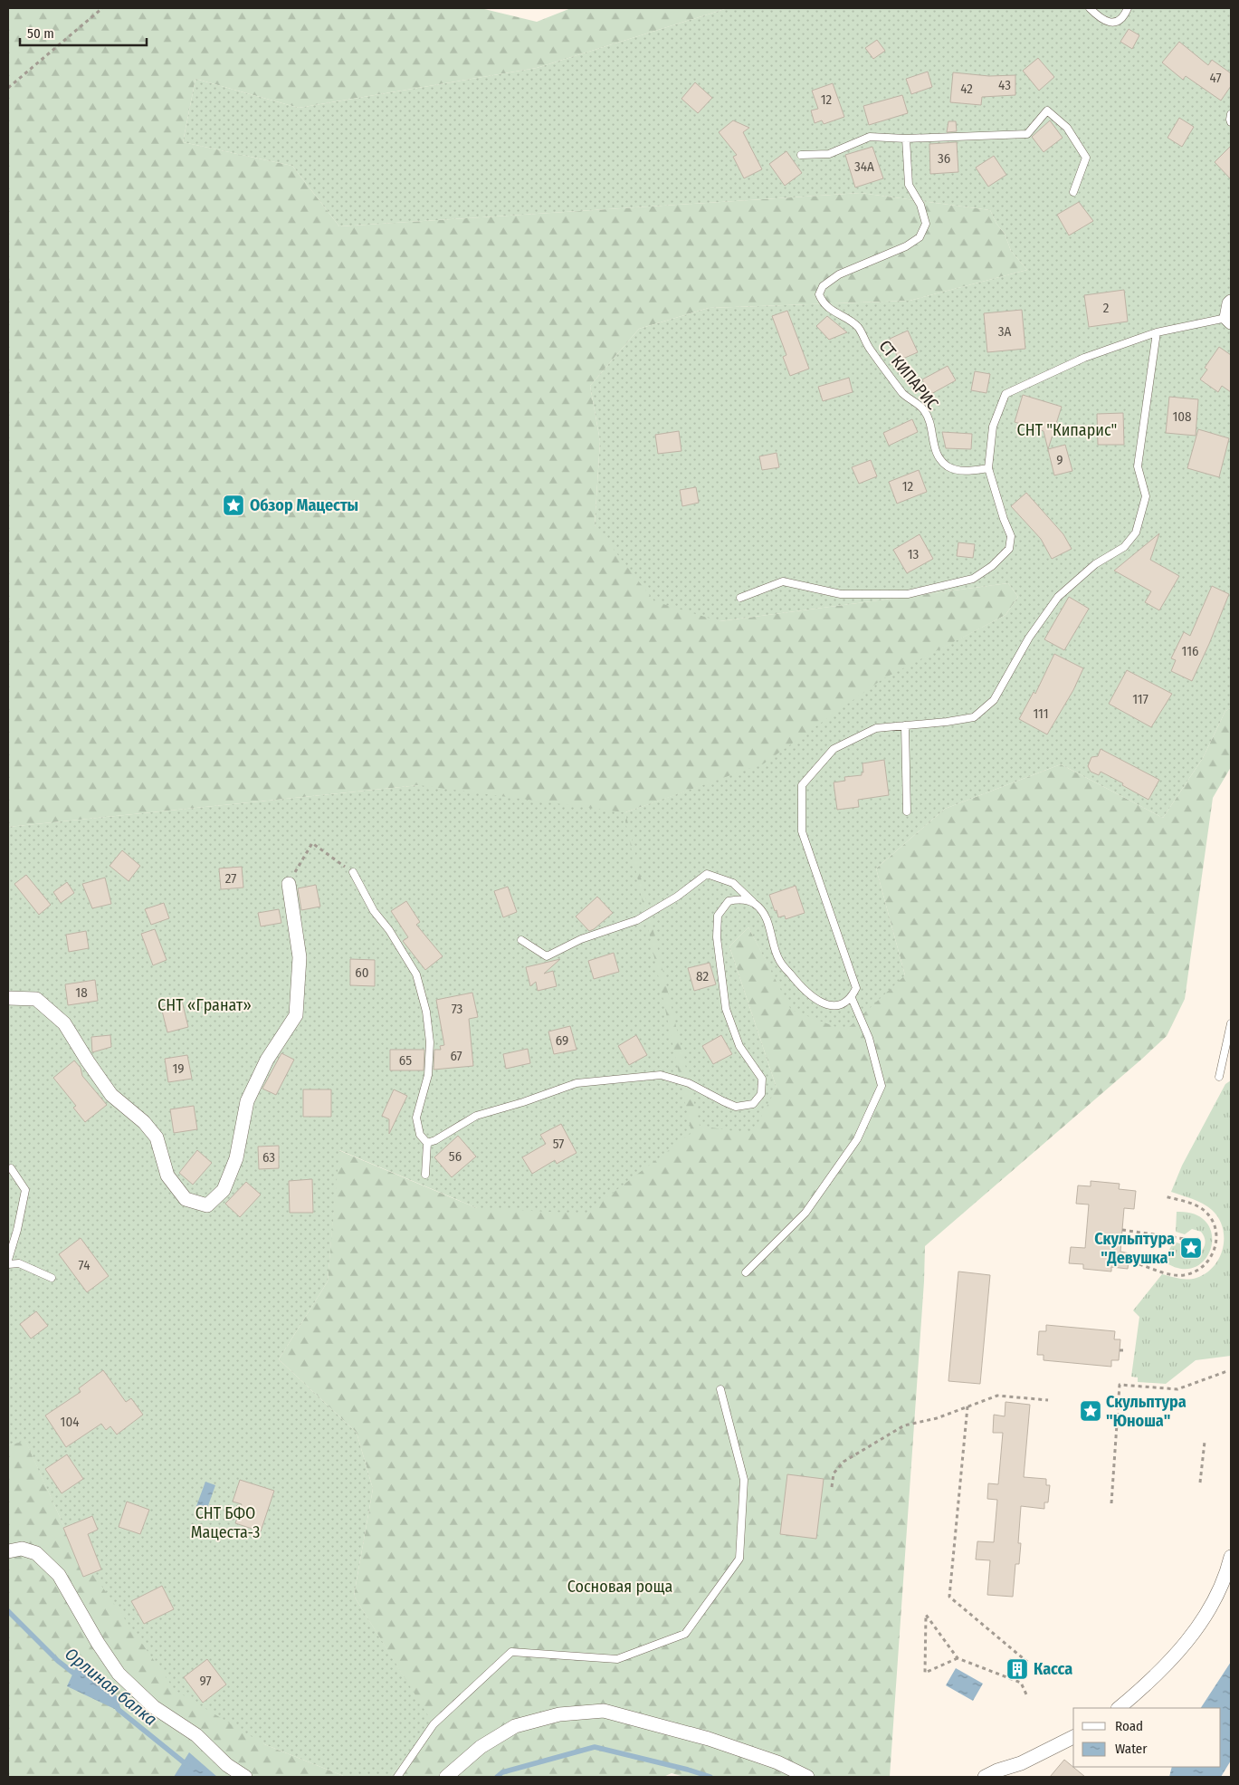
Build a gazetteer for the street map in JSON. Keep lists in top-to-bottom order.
{
  "streets": {
    "lane": ["СТ КИПАРИС"]
  },
  "water": ["Орлиная балка"],
  "parks": [
    "СНТ \"Кипарис\"",
    "СНТ «Гранат»",
    "СНТ БФО Мацеста-3",
    "Сосновая роща"
  ],
  "places": {
    "place": ["Обзор Мацесты", "Скульптура \"Девушка\"", "Скульптура \"Юноша\""],
    "building": ["Касса"]
  },
  "house_numbers": [
    "47",
    "43",
    "42",
    "12",
    "36",
    "34А",
    "2",
    "3А",
    "108",
    "9",
    "12",
    "13",
    "116",
    "117",
    "111",
    "27",
    "60",
    "82",
    "18",
    "73",
    "69",
    "67",
    "65",
    "19",
    "57",
    "56",
    "63",
    "74",
    "104",
    "97"
  ],
  "legend": ["Road", "Water"],
  "scale_bar": "50 m"
}
